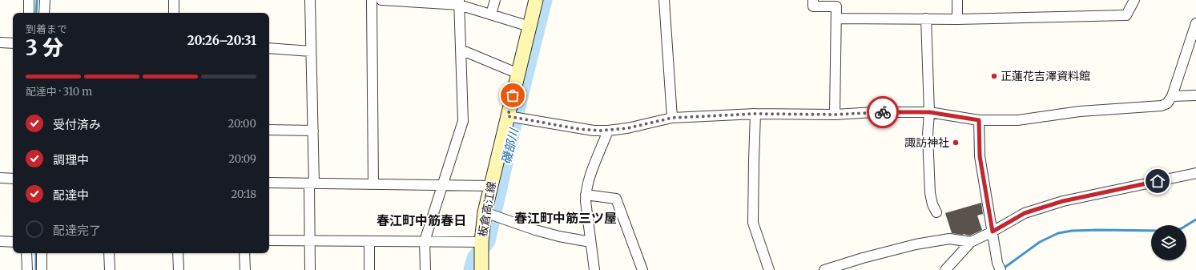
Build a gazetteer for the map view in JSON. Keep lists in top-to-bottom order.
{
  "streets": {
    "main road": ["板倉高江線"]
  },
  "districts": ["春江町中筋三ツ屋", "春江町中筋春日"],
  "water": ["磯部川"],
  "places": ["正蓮花吉澤資料館", "諏訪神社"],
  "page": {
    "heading": ["3 分", "到着まで", "20:26–20:31"],
    "bar": "配達中 · 310 m",
    "list": [
      ["受付済み", "20:00"],
      ["調理中", "20:09"],
      ["配達中", "20:18"],
      "配達完了"
    ]
  }
}
